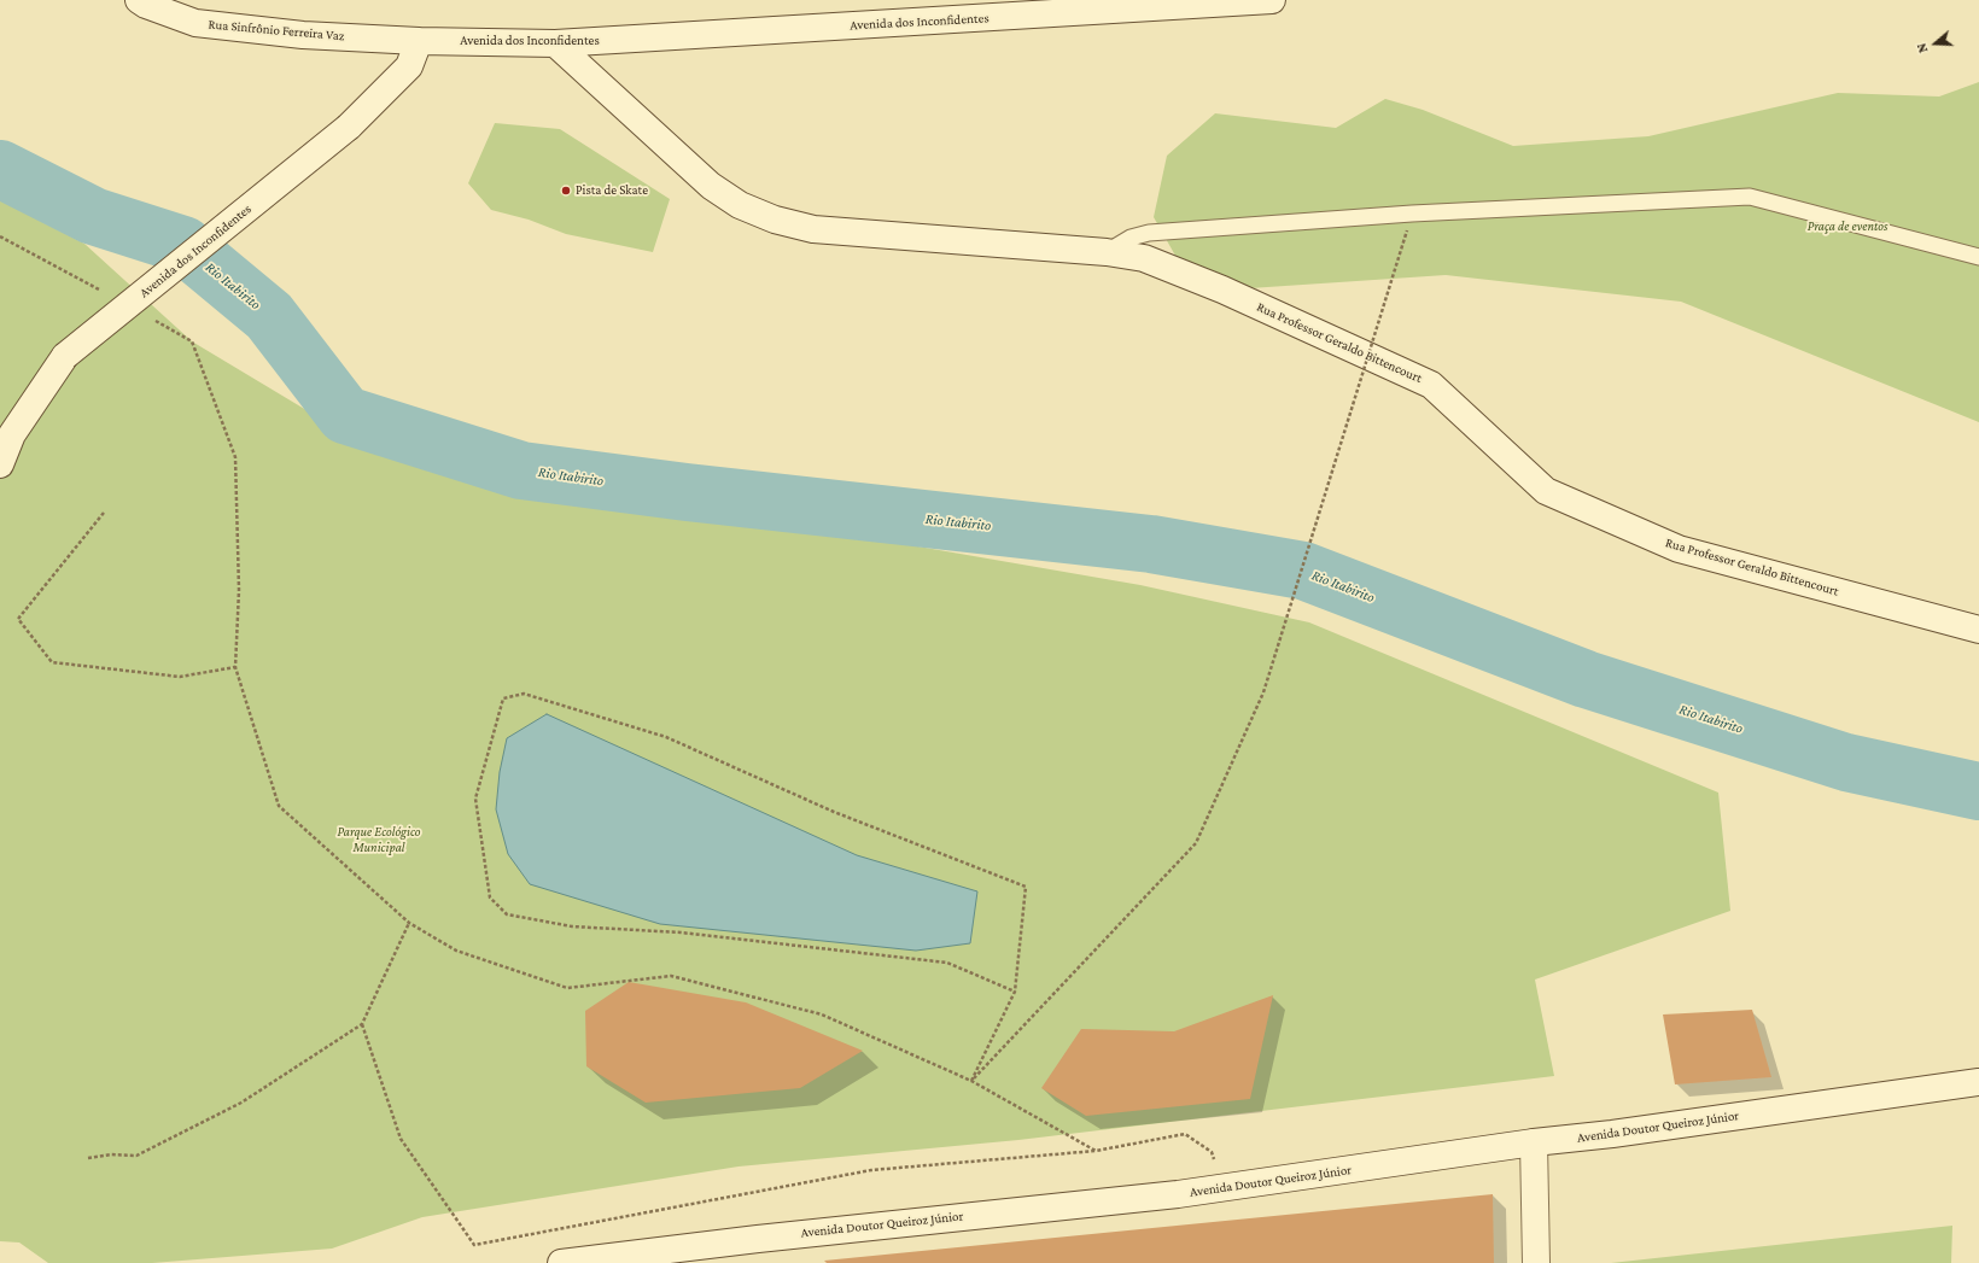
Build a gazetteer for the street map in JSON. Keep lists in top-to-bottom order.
{
  "streets": {
    "main road": [
      "Avenida dos Inconfidentes",
      "Rua Sinfrônio Ferreira Vaz",
      "Rua Professor Geraldo Bittencourt",
      "Avenida Doutor Queiroz Júnior"
    ]
  },
  "crossings": [
    ["Avenida dos Inconfidentes", "Rua Sinfrônio Ferreira Vaz"],
    ["Avenida dos Inconfidentes", "Rua Professor Geraldo Bittencourt"]
  ],
  "water": ["Rio Itabirito"],
  "parks": ["Praça de eventos", "Parque Ecológico Municipal"],
  "places": ["Pista de Skate"],
  "north": "left"
}
